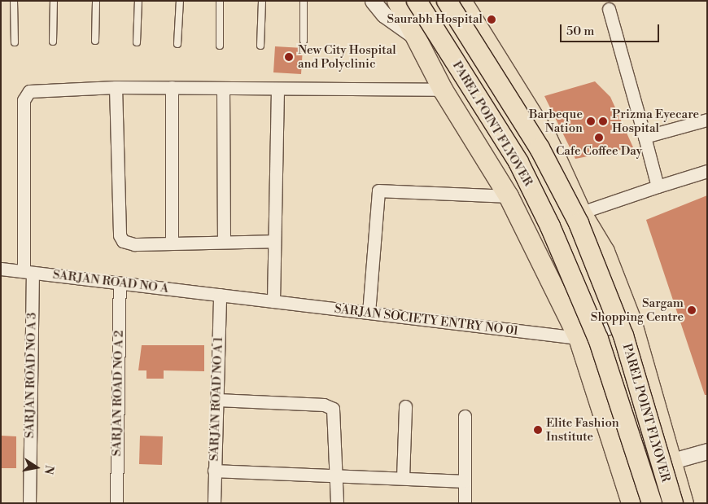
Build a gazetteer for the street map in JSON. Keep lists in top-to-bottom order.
{
  "streets": {
    "main road": ["PAREL POINT FLYOVER"],
    "street": [
      "SARJAN ROAD NO A",
      "SARJAN SOCIETY ENTRY NO 01",
      "SARJAN ROAD NO A 3",
      "SARJAN ROAD NO A 2",
      "SARJAN ROAD NO A 1"
    ]
  },
  "crossings": [
    ["SARJAN ROAD NO A", "SARJAN SOCIETY ENTRY NO 01"],
    ["SARJAN ROAD NO A", "SARJAN ROAD NO A 3"],
    ["SARJAN ROAD NO A", "SARJAN ROAD NO A 2"],
    ["SARJAN ROAD NO A", "SARJAN ROAD NO A 1"],
    ["SARJAN SOCIETY ENTRY NO 01", "SARJAN ROAD NO A 1"]
  ],
  "places": [
    "Saurabh Hospital",
    "New City Hospital and Polyclinic",
    "Barbeque Nation",
    "Prizma Eyecare Hospital",
    "Cafe Coffee Day",
    "Sargam Shopping Centre",
    "Elite Fashion Institute"
  ],
  "scale_bar": "50 m",
  "north": "right"
}
